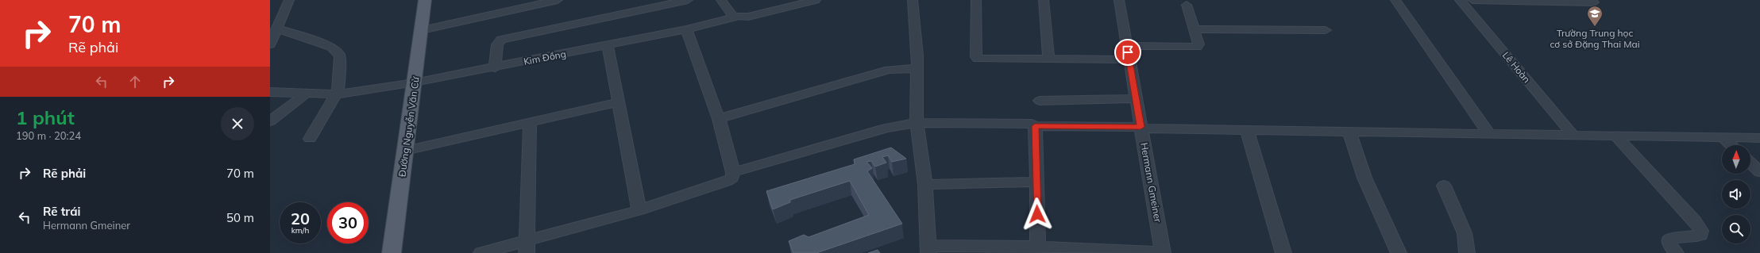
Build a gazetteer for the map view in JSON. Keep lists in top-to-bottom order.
{
  "streets": {
    "main road": ["Đường Nguyễn Văn Cừ"],
    "street": ["Kim Đồng", "Lê Hoàn", "Hermann Gmeiner"]
  },
  "crossings": [
    ["Kim Đồng", "Đường Nguyễn Văn Cừ"]
  ],
  "places": {
    "school or university": ["Trường Trung học cơ sở Đặng Thai Mai"]
  },
  "north": "top",
  "page": {
    "turn": ["70 m", "Rẽ phải"],
    "heading": ["1 phút", "190 m · 20:24"],
    "list": [
      {
        "name": "Rẽ phải",
        "value": "70 m"
      },
      {
        "name": "Rẽ trái",
        "note": "Hermann Gmeiner",
        "value": "50 m"
      }
    ],
    "speed": "20 km/h",
    "limit": "30"
  }
}
